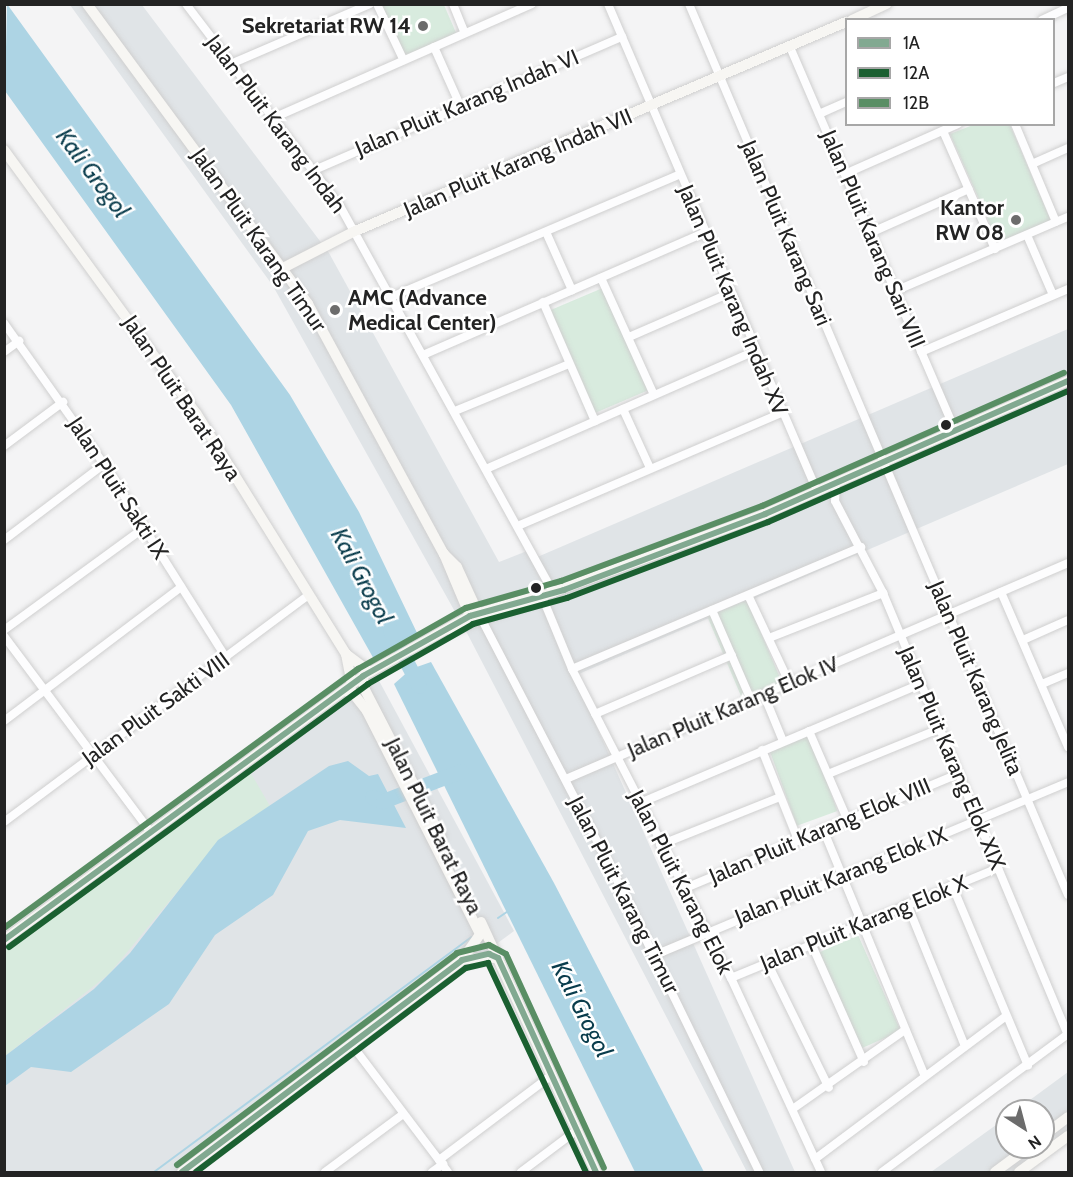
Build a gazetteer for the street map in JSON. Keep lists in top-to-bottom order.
{
  "streets": {
    "street": [
      "Jalan Pluit Karang Indah VI",
      "Jalan Pluit Karang Indah",
      "Jalan Pluit Karang Indah VII",
      "Jalan Pluit Karang Sari",
      "Jalan Pluit Karang Sari VIII",
      "Jalan Pluit Karang Timur",
      "Jalan Pluit Karang Indah XV",
      "Jalan Pluit Barat Raya",
      "Jalan Pluit Sakti IX",
      "Jalan Pluit Karang Jelita",
      "Jalan Pluit Karang Elok IV",
      "Jalan Pluit Sakti VIII",
      "Jalan Pluit Karang Elok XIX",
      "Jalan Pluit Karang Elok VIII",
      "Jalan Pluit Karang Elok IX",
      "Jalan Pluit Karang Elok",
      "Jalan Pluit Karang Elok X"
    ]
  },
  "crossings": [
    ["Jalan Pluit Karang Indah VI", "Jalan Pluit Karang Indah"],
    ["Jalan Pluit Karang Indah VI", "Jalan Pluit Karang Indah VII"],
    ["Jalan Pluit Karang Indah", "Jalan Pluit Karang Indah VII"],
    ["Jalan Pluit Karang Indah", "Jalan Pluit Karang Elok"],
    ["Jalan Pluit Karang Indah VII", "Jalan Pluit Karang Timur"],
    ["Jalan Pluit Karang Indah VII", "Jalan Pluit Karang Indah XV"],
    ["Jalan Pluit Karang Sari", "Jalan Pluit Karang Jelita"],
    ["Jalan Pluit Karang Timur", "Jalan Pluit Karang Elok IV"],
    ["Jalan Pluit Karang Timur", "Jalan Pluit Karang Elok IX"],
    ["Jalan Pluit Barat Raya", "Jalan Pluit Sakti VIII"],
    ["Jalan Pluit Sakti IX", "Jalan Pluit Sakti VIII"],
    ["Jalan Pluit Karang Jelita", "Jalan Pluit Karang Elok IV"],
    ["Jalan Pluit Karang Jelita", "Jalan Pluit Karang Elok IX"],
    ["Jalan Pluit Karang Elok IV", "Jalan Pluit Karang Elok XIX"],
    ["Jalan Pluit Karang Elok IV", "Jalan Pluit Karang Elok"],
    ["Jalan Pluit Karang Elok XIX", "Jalan Pluit Karang Elok VIII"],
    ["Jalan Pluit Karang Elok XIX", "Jalan Pluit Karang Elok IX"],
    ["Jalan Pluit Karang Elok XIX", "Jalan Pluit Karang Elok X"],
    ["Jalan Pluit Karang Elok VIII", "Jalan Pluit Karang Elok"],
    ["Jalan Pluit Karang Elok IX", "Jalan Pluit Karang Elok"],
    ["Jalan Pluit Karang Elok", "Jalan Pluit Karang Elok X"]
  ],
  "water": ["Kali Grogol"],
  "places": ["Sekretariat RW 14", "Kantor RW 08", "AMC (Advance Medical Center)"],
  "lines": ["transit line 12B", "transit line 1A", "transit line 12A"],
  "legend": ["1A", "12A", "12B"],
  "north": "bottom right"
}
